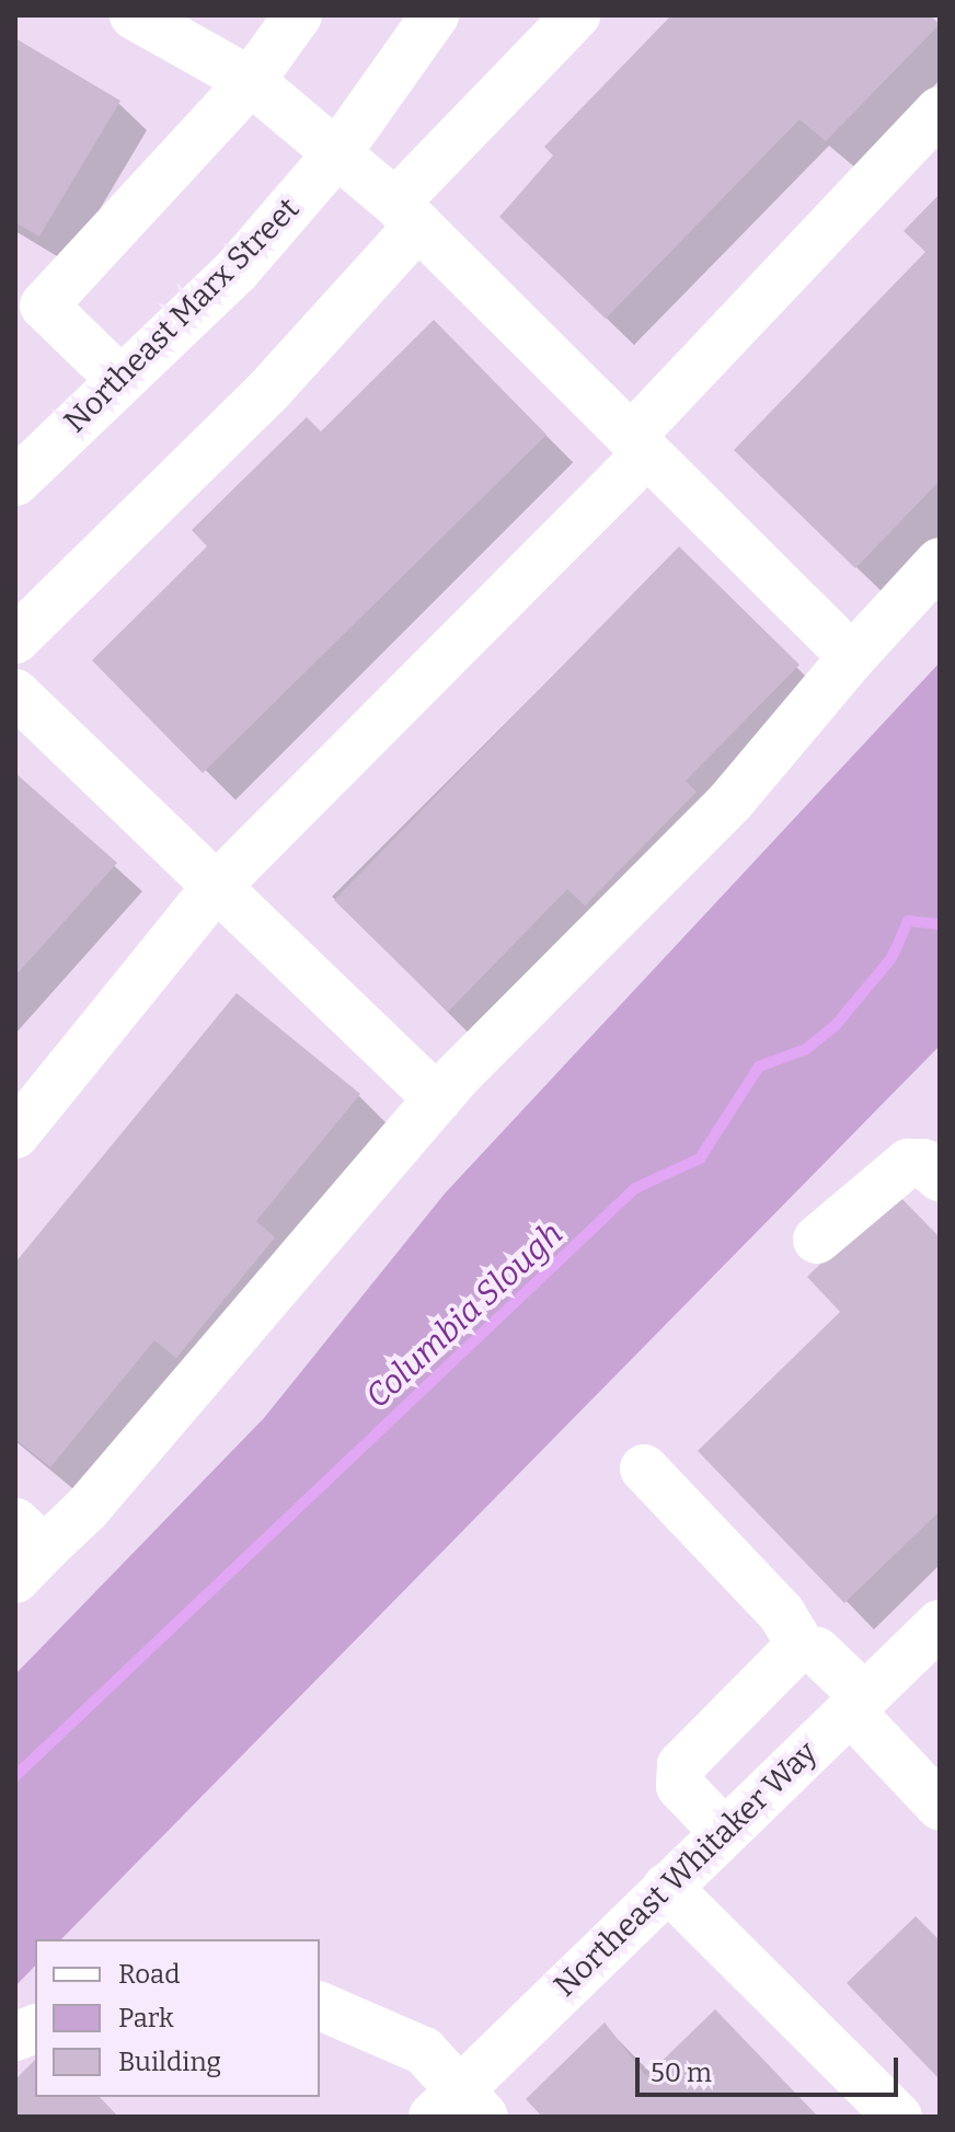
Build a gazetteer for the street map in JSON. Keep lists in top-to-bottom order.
{
  "streets": {
    "street": ["Northeast Marx Street", "Northeast Whitaker Way"]
  },
  "water": ["Columbia Slough"],
  "legend": ["Road", "Park", "Building"],
  "scale_bar": "50 m"
}
